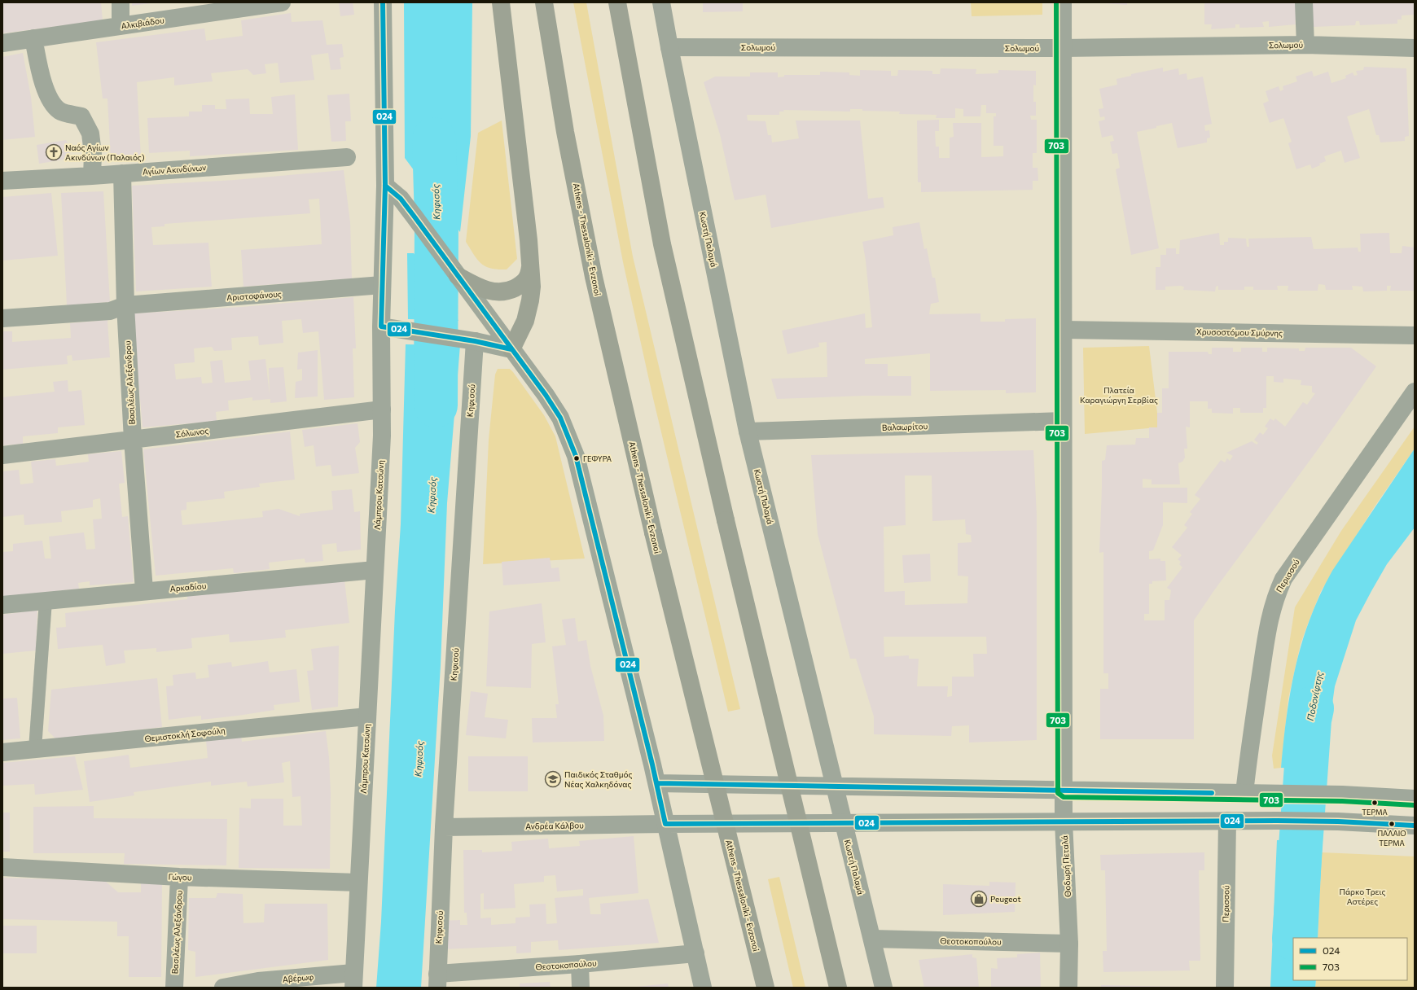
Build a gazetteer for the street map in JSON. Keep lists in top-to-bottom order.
{
  "streets": {
    "highway": ["Athens - Thessaloniki - Evzonoi"],
    "street": [
      "Αλκιβιάδου",
      "Σολωμού",
      "Αγίων Ακινδύνων",
      "Κωστή Παλαμά",
      "Αριστοφάνους",
      "Χρυσοστόμου Σμύρνης",
      "Βασιλέως Αλεξάνδρου",
      "Κηφισού",
      "Βαλαωρίτου",
      "Σόλωνος",
      "Λάμπρου Κατσώνη",
      "Περισσού",
      "Αρκαδίου",
      "Θεμιστοκλή Σοφούλη",
      "Ανδρέα Κάλβου",
      "Θοδωρή Πεταλά",
      "Γώγου",
      "Θεοτοκοπούλου",
      "Αβέρωφ"
    ]
  },
  "crossings": [
    ["Σολωμού", "Κωστή Παλαμά"],
    ["Σολωμού", "Θοδωρή Πεταλά"],
    ["Αγίων Ακινδύνων", "Βασιλέως Αλεξάνδρου"],
    ["Κωστή Παλαμά", "Βαλαωρίτου"],
    ["Κωστή Παλαμά", "Ανδρέα Κάλβου"],
    ["Κωστή Παλαμά", "Θεοτοκοπούλου"],
    ["Αριστοφάνους", "Βασιλέως Αλεξάνδρου"],
    ["Αριστοφάνους", "Λάμπρου Κατσώνη"],
    ["Χρυσοστόμου Σμύρνης", "Θοδωρή Πεταλά"],
    ["Βασιλέως Αλεξάνδρου", "Σόλωνος"],
    ["Βασιλέως Αλεξάνδρου", "Αρκαδίου"],
    ["Βασιλέως Αλεξάνδρου", "Γώγου"],
    ["Κηφισού", "Ανδρέα Κάλβου"],
    ["Κηφισού", "Θεοτοκοπούλου"],
    ["Βαλαωρίτου", "Θοδωρή Πεταλά"],
    ["Σόλωνος", "Λάμπρου Κατσώνη"],
    ["Λάμπρου Κατσώνη", "Αρκαδίου"],
    ["Λάμπρου Κατσώνη", "Θεμιστοκλή Σοφούλη"],
    ["Λάμπρου Κατσώνη", "Γώγου"],
    ["Λάμπρου Κατσώνη", "Αβέρωφ"],
    ["Περισσού", "Ανδρέα Κάλβου"],
    ["Ανδρέα Κάλβου", "Θοδωρή Πεταλά"],
    ["Θοδωρή Πεταλά", "Θεοτοκοπούλου"]
  ],
  "water": ["Κηφισός", "Ποδονίφτης"],
  "parks": ["Πλατεία Καραγιώργη Σερβίας", "Πάρκο Τρεις Αστέρες"],
  "places": {
    "church": ["Ναός Αγίων Ακινδύνων (Παλαιός)"],
    "other": ["ΓΕΦΥΡΑ", "ΤΕΡΜΑ", "ΠΑΛΑΙΟ ΤΕΡΜΑ"],
    "school or university": ["Παιδικός Σταθμός Νέας Χαλκηδόνας"],
    "shop": ["Peugeot"]
  },
  "lines": ["transit line 024", "transit line 703"],
  "legend": ["024", "703"]
}
